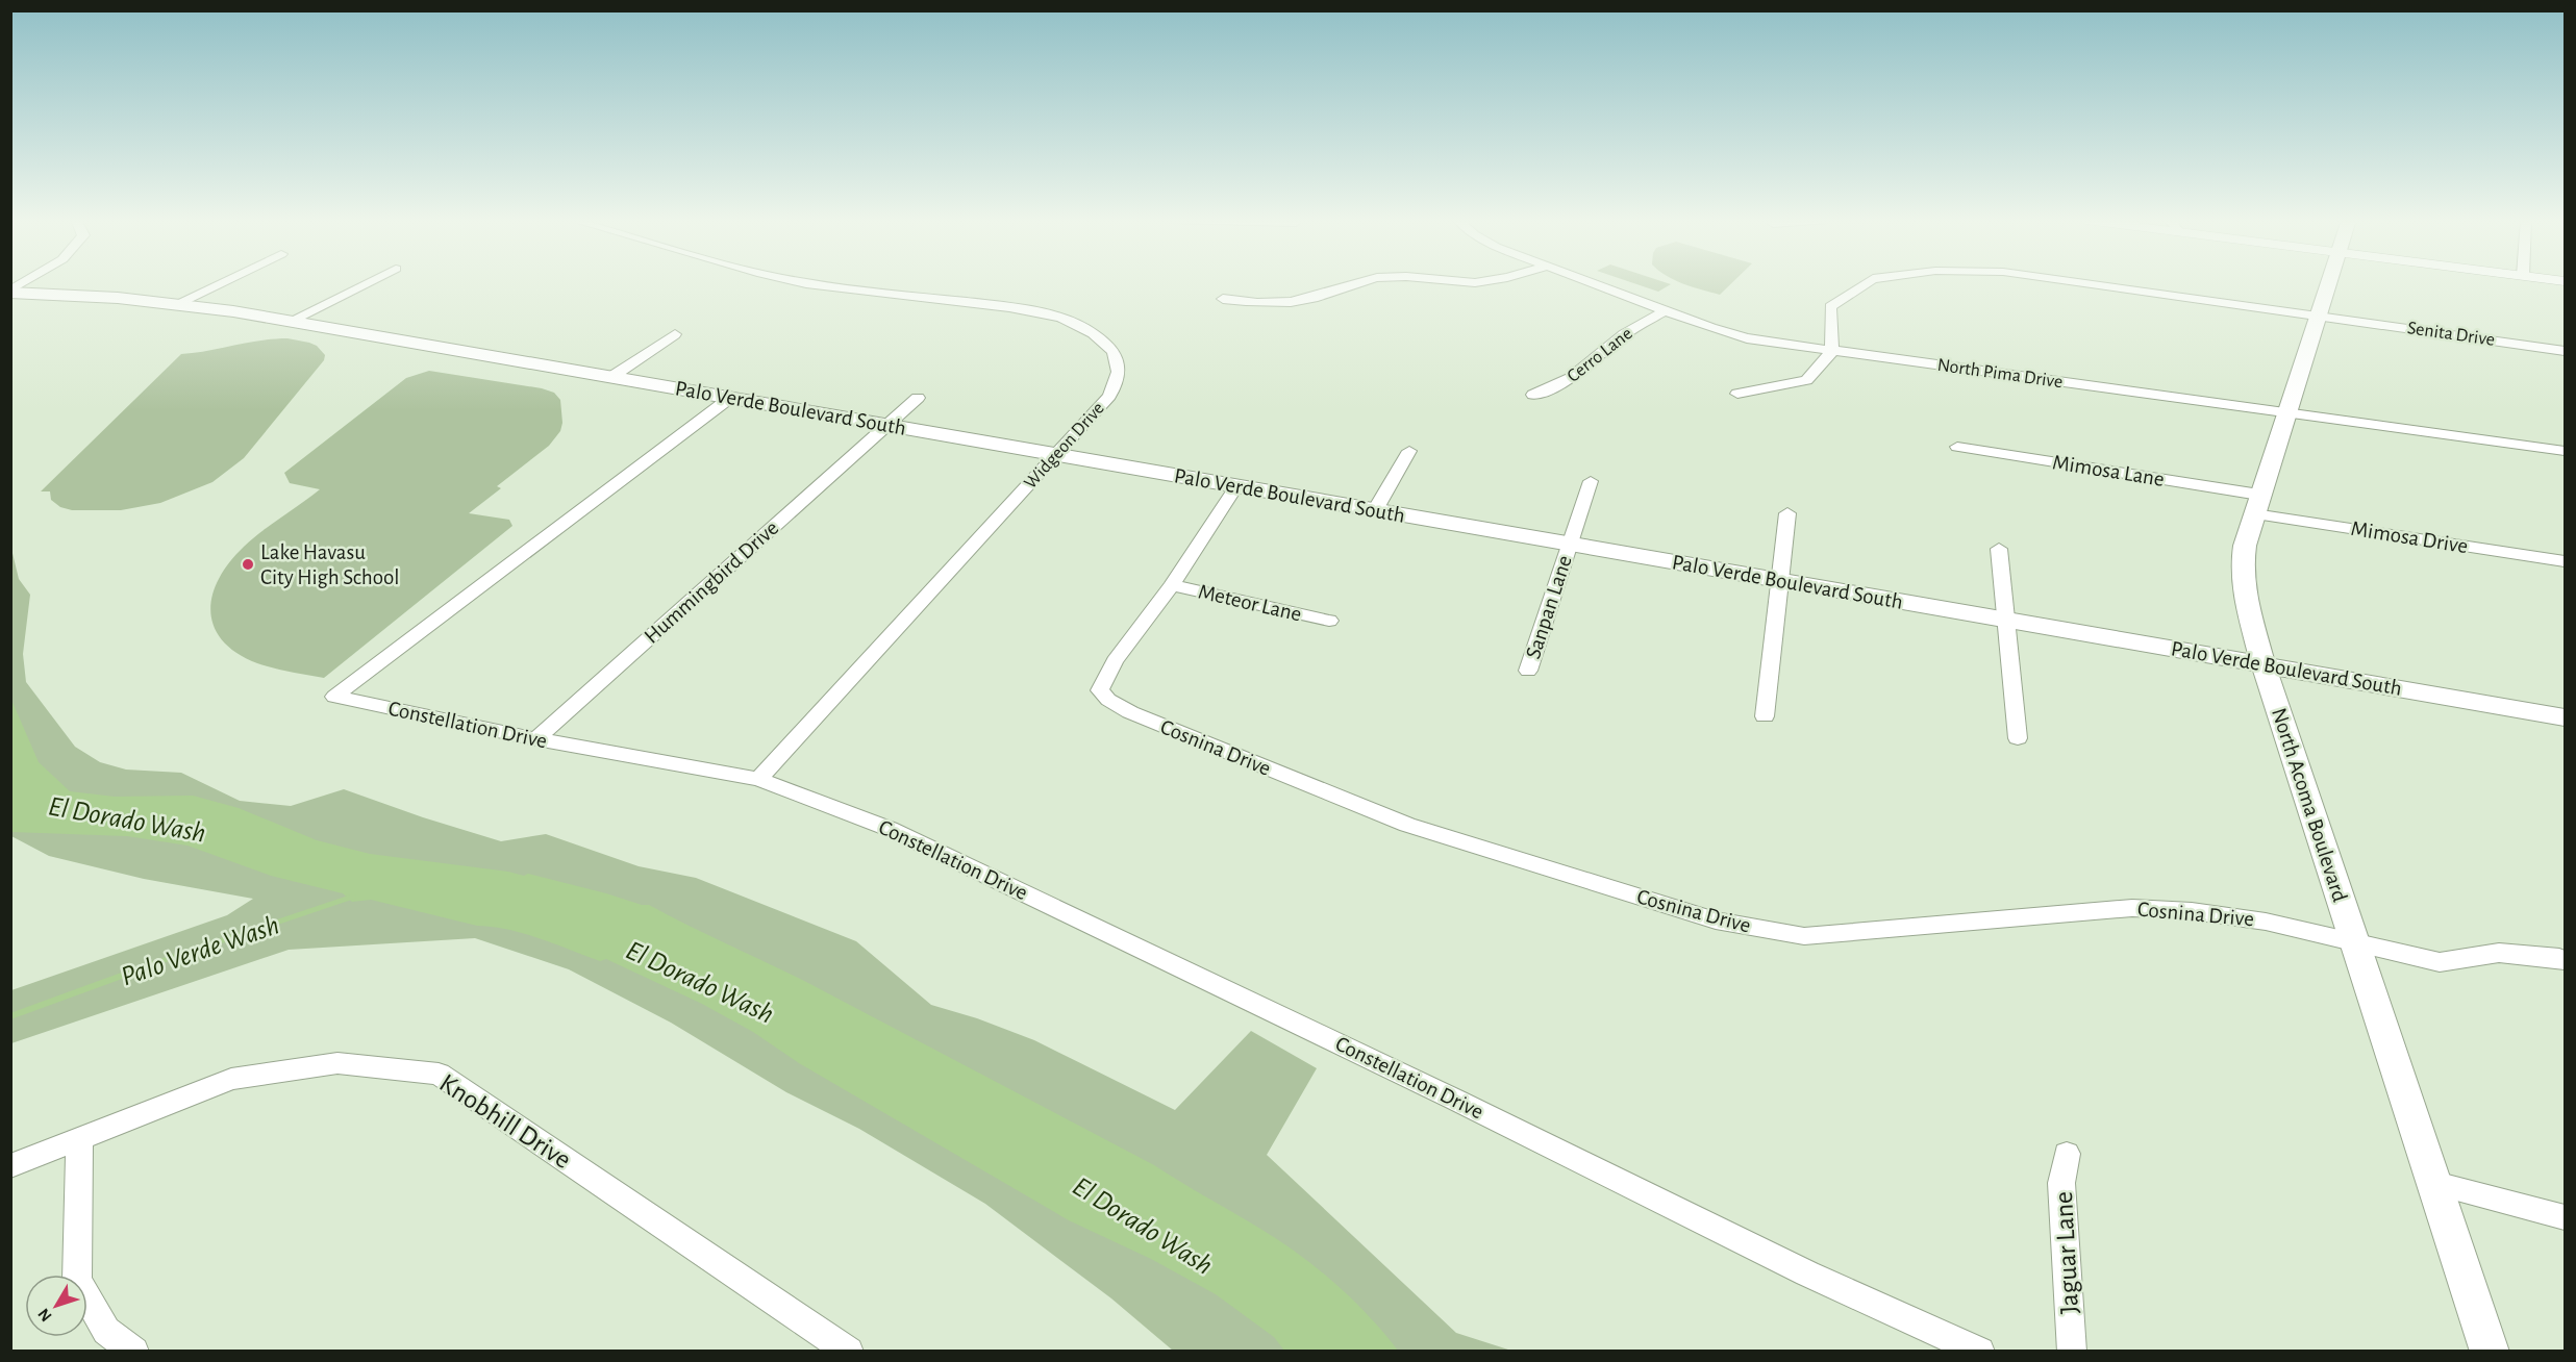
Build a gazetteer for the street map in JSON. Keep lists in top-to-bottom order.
{
  "streets": {
    "main road": ["Palo Verde Boulevard South", "North Acoma Boulevard"],
    "street": [
      "Senita Drive",
      "Cerro Lane",
      "North Pima Drive",
      "Widgeon Drive",
      "Mimosa Lane",
      "Mimosa Drive",
      "Hummingbird Drive",
      "Meteor Lane",
      "Sanpan Lane",
      "Constellation Drive",
      "Cosnina Drive",
      "Knobhill Drive",
      "Jaguar Lane"
    ]
  },
  "crossings": [
    ["Senita Drive", "North Pima Drive"],
    ["Senita Drive", "North Acoma Boulevard"],
    ["Cerro Lane", "North Pima Drive"],
    ["North Pima Drive", "North Acoma Boulevard"],
    ["Palo Verde Boulevard South", "Widgeon Drive"],
    ["Palo Verde Boulevard South", "Hummingbird Drive"],
    ["Palo Verde Boulevard South", "Sanpan Lane"],
    ["Palo Verde Boulevard South", "Constellation Drive"],
    ["Palo Verde Boulevard South", "Cosnina Drive"],
    ["Palo Verde Boulevard South", "North Acoma Boulevard"],
    ["Widgeon Drive", "Constellation Drive"],
    ["Mimosa Lane", "Mimosa Drive"],
    ["Mimosa Lane", "North Acoma Boulevard"],
    ["Mimosa Drive", "North Acoma Boulevard"],
    ["Hummingbird Drive", "Constellation Drive"],
    ["Meteor Lane", "Cosnina Drive"],
    ["Cosnina Drive", "North Acoma Boulevard"]
  ],
  "water": ["El Dorado Wash", "Palo Verde Wash"],
  "places": ["Lake Havasu City High School"],
  "north": "bottom left"
}
